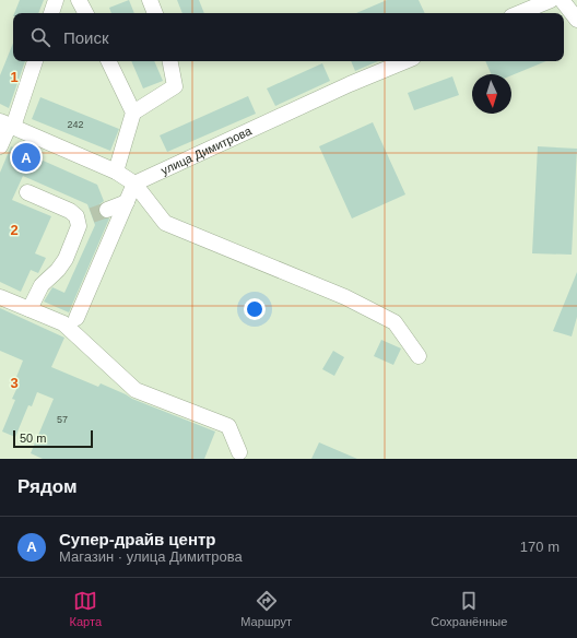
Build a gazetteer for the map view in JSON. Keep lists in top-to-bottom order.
{
  "streets": {
    "street": ["улица Димитрова"]
  },
  "house_numbers": ["242", "57"],
  "scale_bar": "50 m",
  "north": "bottom",
  "page": {
    "search": "Поиск",
    "pins": "A",
    "scale": "50 m",
    "heading": "Рядом",
    "list": [
      {
        "mark": "A",
        "name": "Супер-драйв центр",
        "note": "Магазин · улица Димитрова",
        "value": "170 m"
      }
    ],
    "nav": ["Карта", "Маршрут", "Сохранённые"]
  },
  "grid": {
    "rows": ["1", "2", "3"]
  }
}
